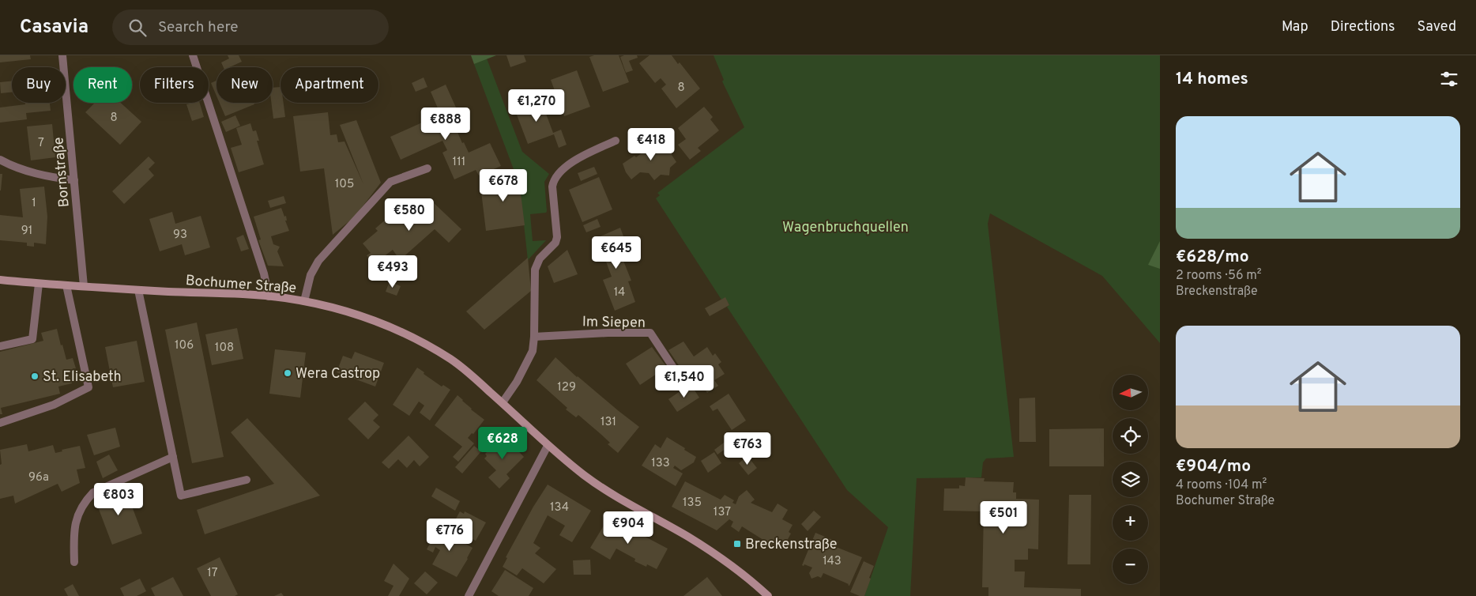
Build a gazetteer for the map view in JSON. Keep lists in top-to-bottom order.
{
  "streets": {
    "main road": ["Bochumer Straße"],
    "street": ["Bornstraße", "Im Siepen"]
  },
  "crossings": [
    ["Bornstraße", "Bochumer Straße"]
  ],
  "parks": ["Wagenbruchquellen"],
  "places": {
    "other": ["Wera Castrop", "St. Elisabeth"],
    "transit": ["Breckenstraße"]
  },
  "house_numbers": [
    "8",
    "8",
    "7",
    "111",
    "105",
    "1",
    "91",
    "93",
    "14",
    "106",
    "108",
    "129",
    "131",
    "133",
    "96a",
    "135",
    "134",
    "137",
    "143",
    "17"
  ],
  "north": "left",
  "page": {
    "header": "Casavia",
    "search": "Search here",
    "nav": ["Map", "Directions", "Saved"],
    "heading": "14 homes",
    "chip": [
      "Buy",
      "Rent",
      "Filters",
      "New",
      "Apartment"
    ],
    "price": [
      "€1,270",
      "€888",
      "€418",
      "€678",
      "€580",
      "€645",
      "€493",
      "€1,540",
      "€628",
      "€763",
      "€803",
      "€501",
      "€904",
      "€776"
    ],
    "list": [
      {
        "name": "€628/mo",
        "note": "2 rooms · 56 m² · Breckenstraße"
      },
      {
        "name": "€904/mo",
        "note": "4 rooms · 104 m² · Bochumer Straße"
      }
    ],
    "map_buttons": ["+", "−"]
  }
}
